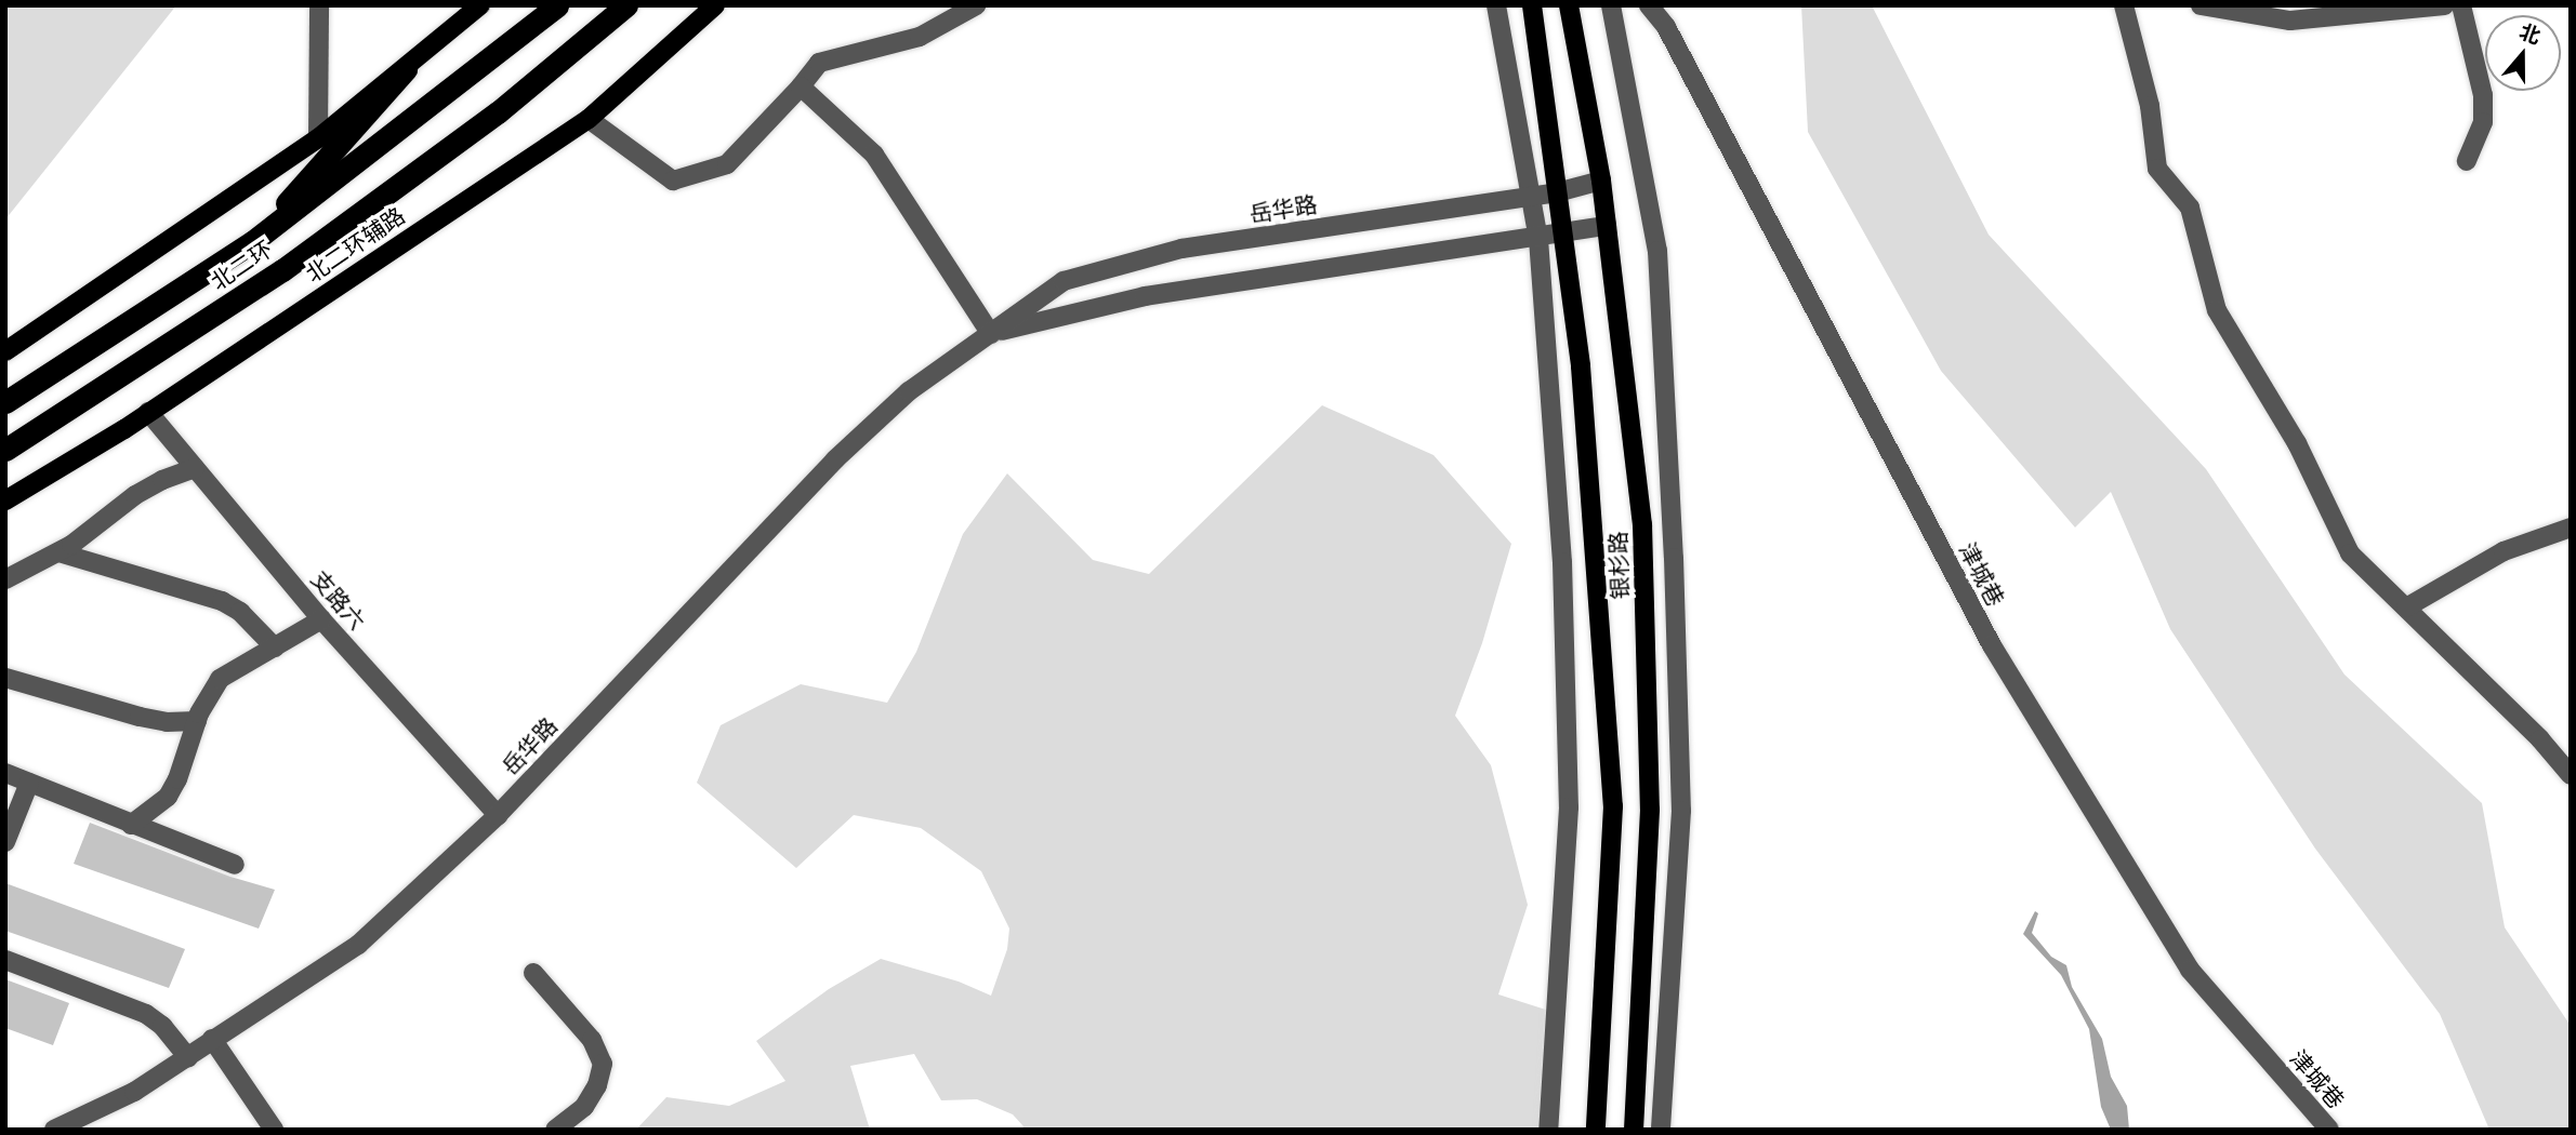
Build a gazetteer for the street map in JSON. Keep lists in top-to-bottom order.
{
  "streets": {
    "highway": ["北二环"],
    "main road": ["北二环辅路", "银杉路"],
    "street": ["岳华路", "津城巷", "支路六"]
  },
  "crossings": [
    ["岳华路", "银杉路"],
    ["岳华路", "支路六"],
    ["北二环辅路", "支路六"]
  ],
  "north": "top"
}
